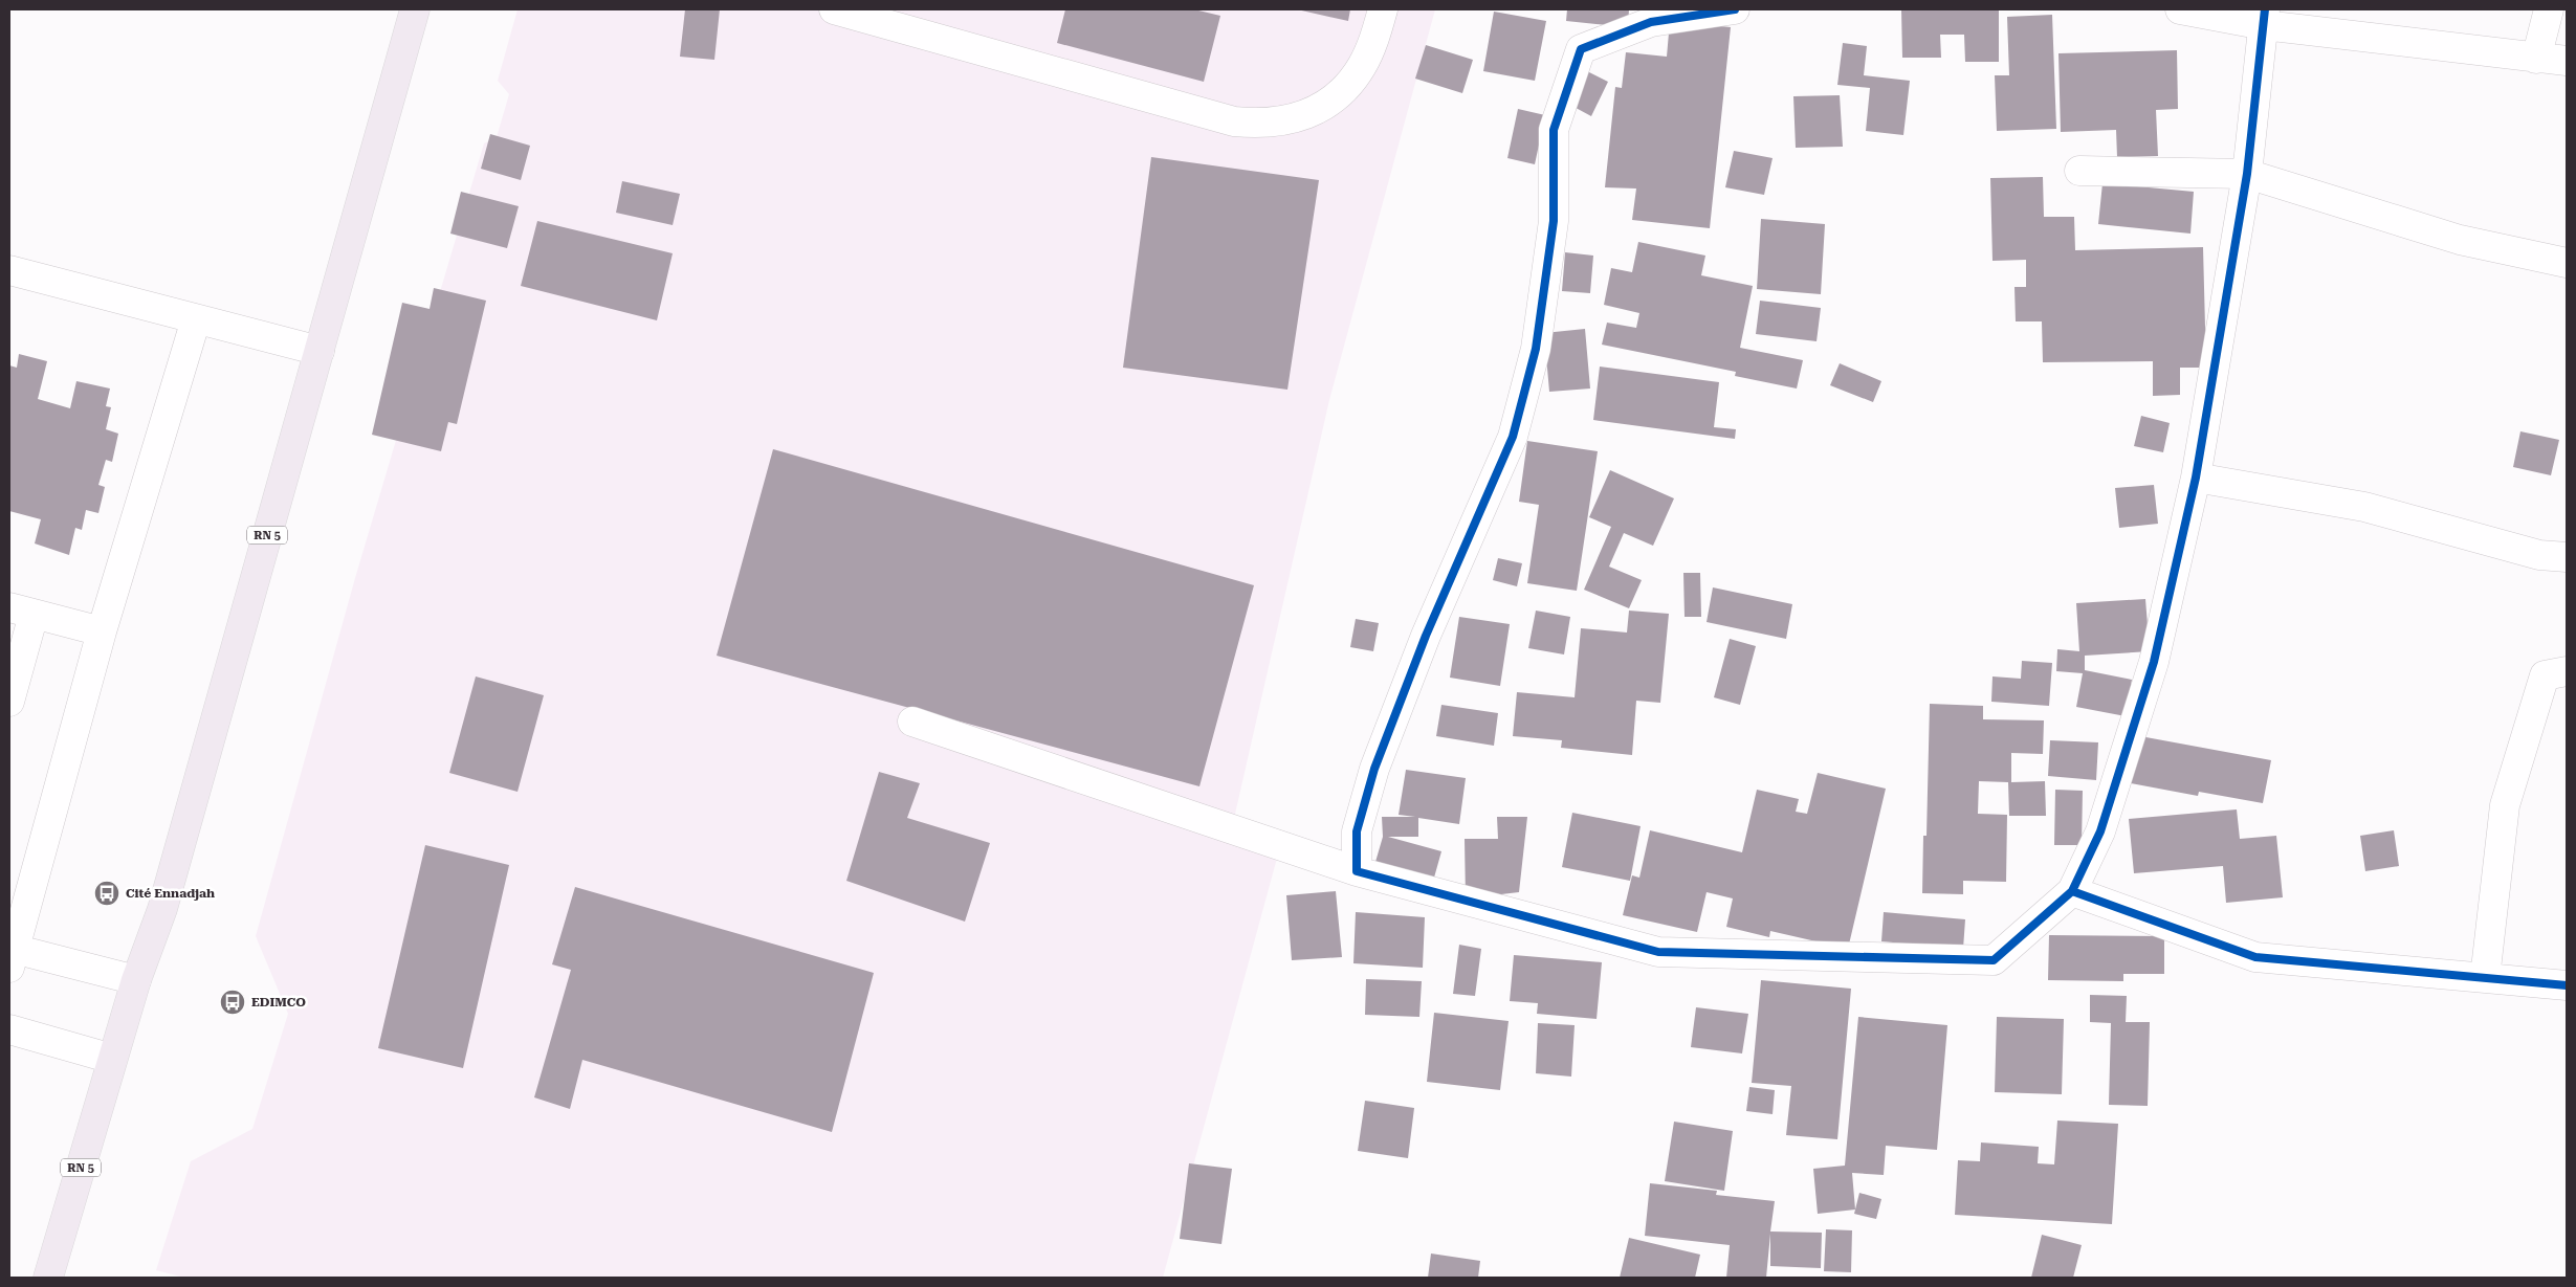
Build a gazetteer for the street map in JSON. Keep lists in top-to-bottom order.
{
  "streets": {
    "main road": ["RN 5"]
  },
  "places": {
    "bus stop": ["Cité Ennadjah", "EDIMCO"]
  }
}
